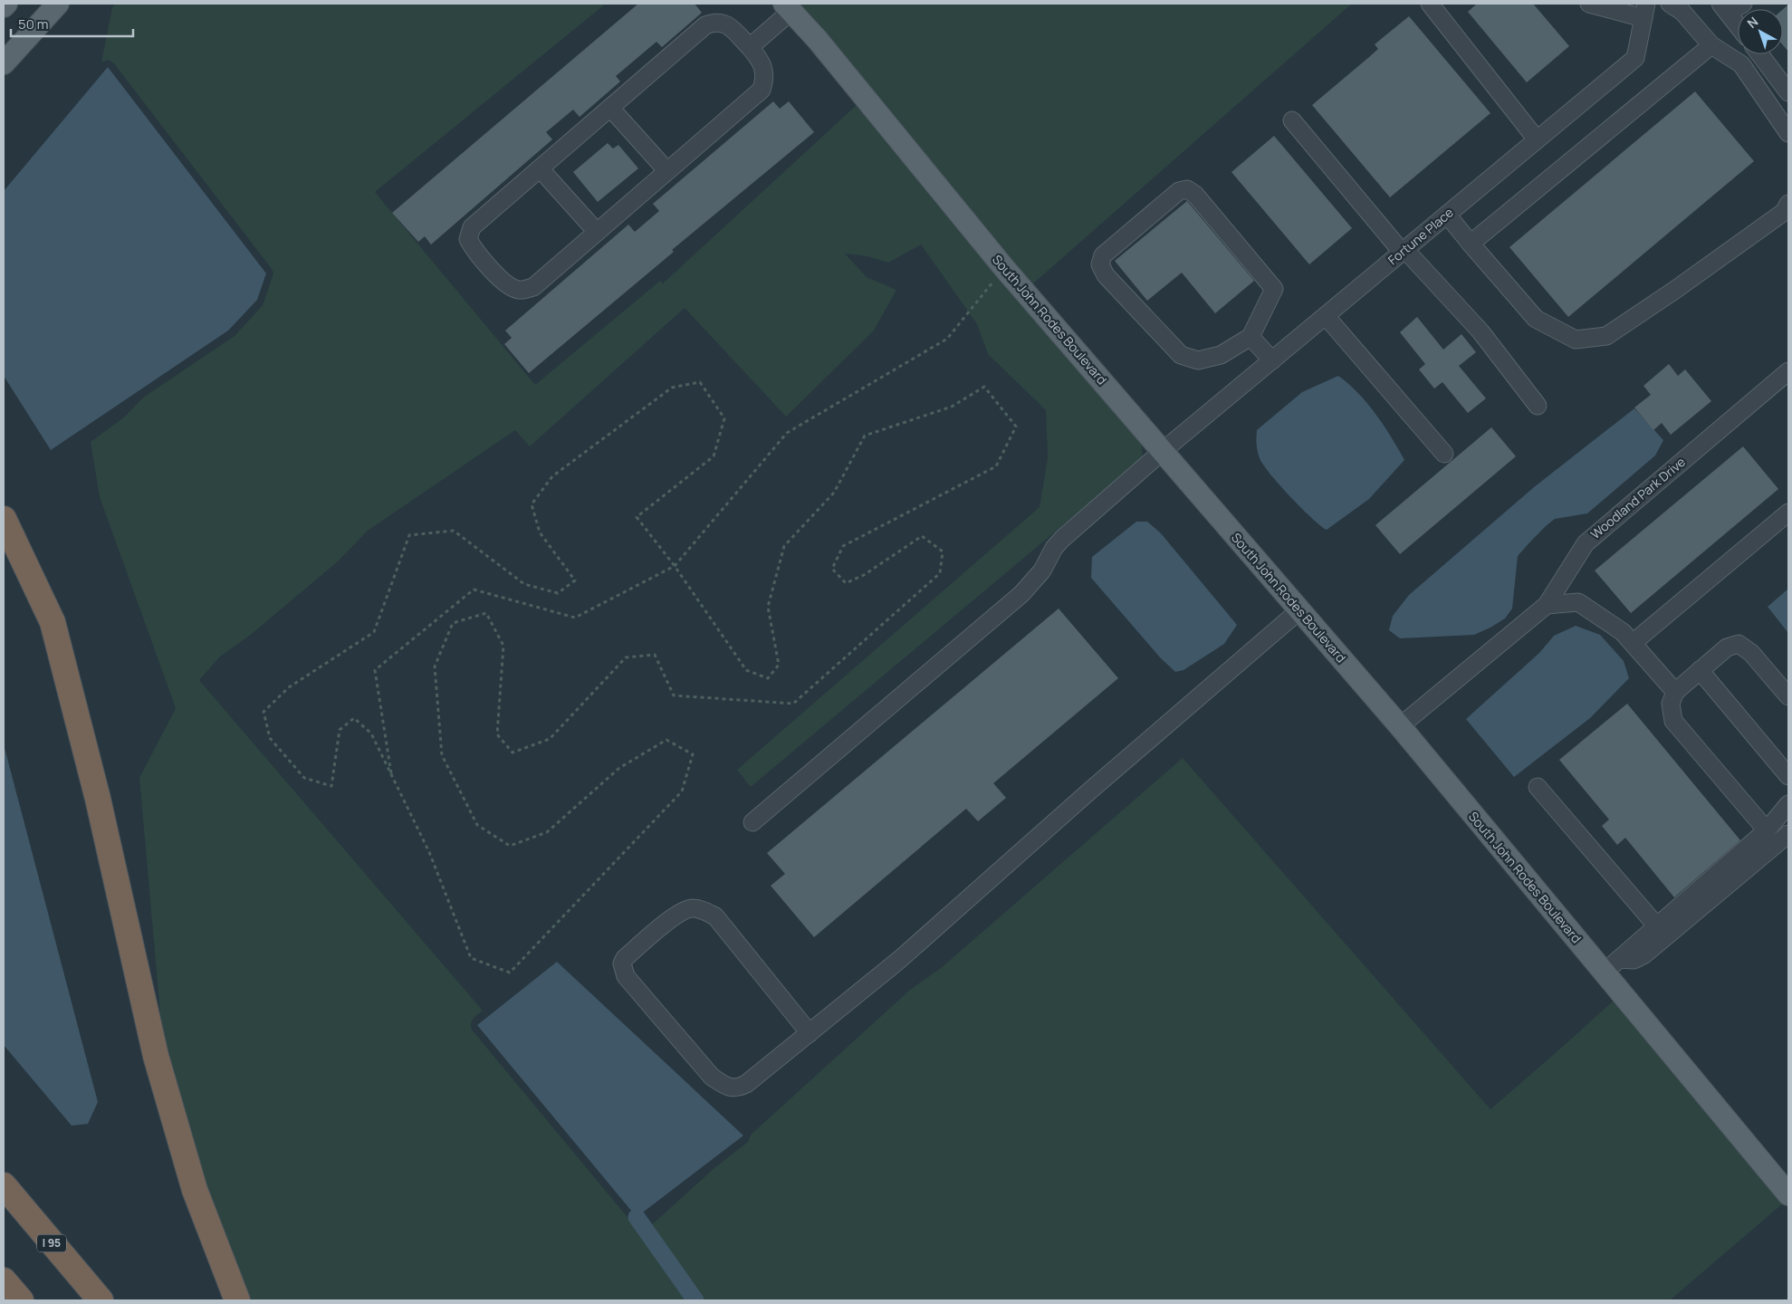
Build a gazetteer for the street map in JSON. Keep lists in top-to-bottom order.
{
  "streets": {
    "highway": ["I 95"],
    "main road": ["South John Rodes Boulevard"],
    "street": ["Fortune Place", "Woodland Park Drive"]
  },
  "crossings": [
    ["Fortune Place", "South John Rodes Boulevard"],
    ["South John Rodes Boulevard", "Woodland Park Drive"]
  ],
  "scale_bar": "50 m",
  "north": "top left"
}
